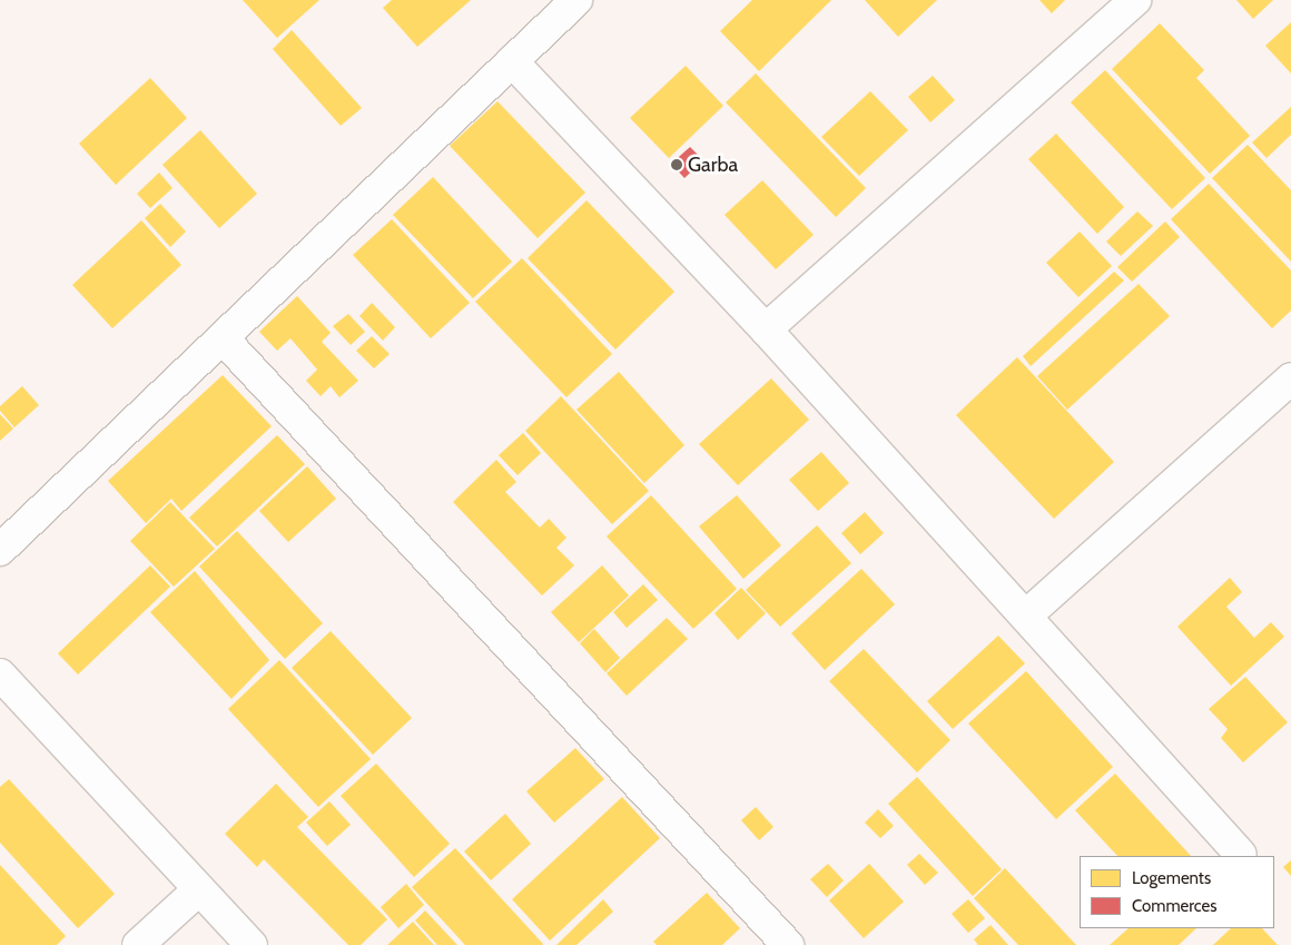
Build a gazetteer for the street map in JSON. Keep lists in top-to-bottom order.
{
  "places": ["Garba"],
  "legend": ["Logements", "Commerces"]
}
